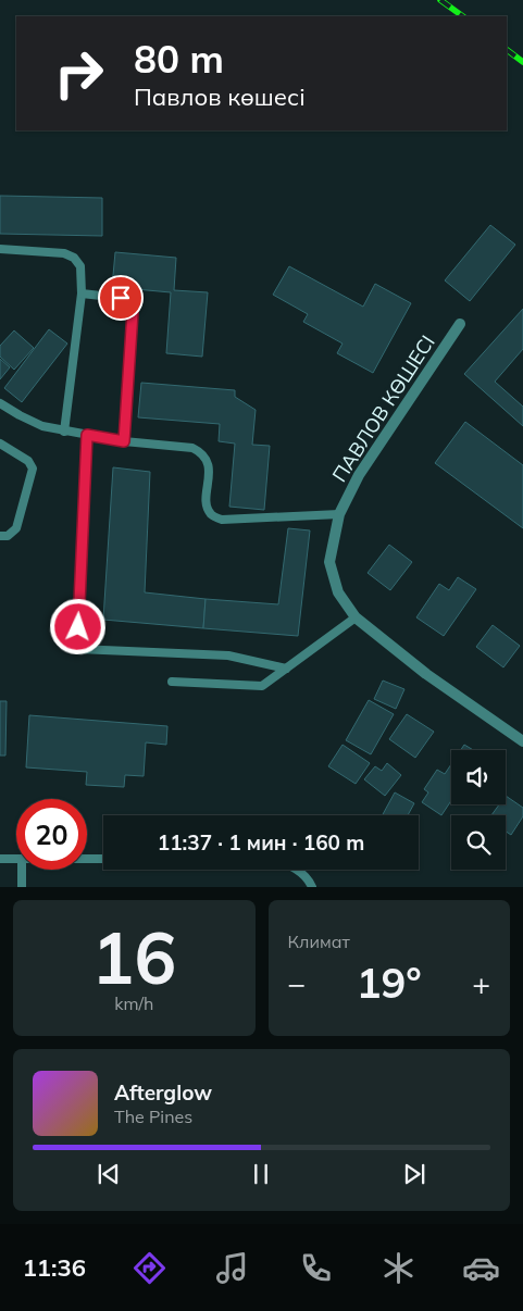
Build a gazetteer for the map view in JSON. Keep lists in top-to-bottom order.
{
  "streets": {
    "street": ["ПАВЛОВ КӨШЕСІ"]
  },
  "page": {
    "turn": ["80 m", "Павлов көшесі"],
    "limit": "20",
    "trip": "11:37 · 1 мин · 160 m",
    "tile": [
      ["16", "km/h"],
      "Климат"
    ],
    "heat": ["−", "19°", "+"],
    "song": ["Afterglow", "The Pines"],
    "tabs": "11:36"
  }
}
